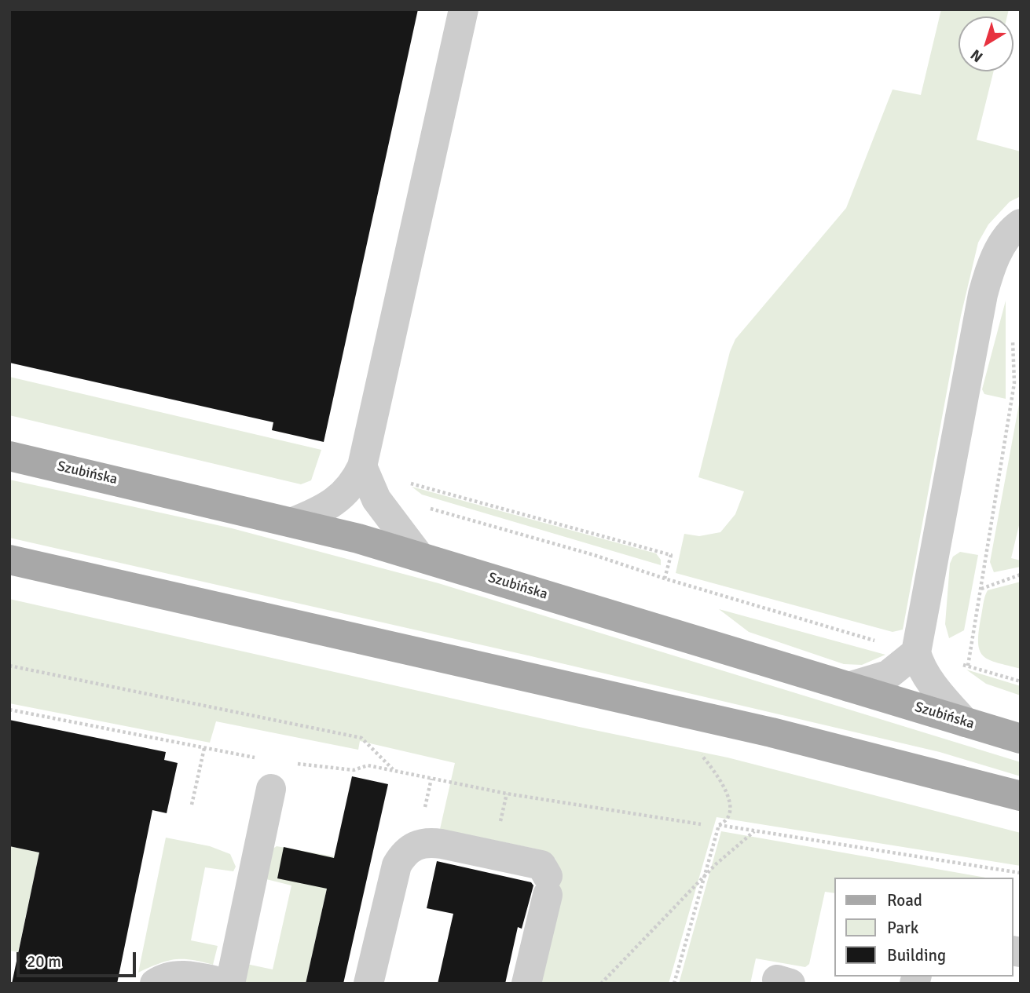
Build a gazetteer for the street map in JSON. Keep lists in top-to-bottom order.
{
  "streets": {
    "main road": ["Szubińska"]
  },
  "legend": ["Road", "Park", "Building"],
  "scale_bar": "20 m",
  "north": "bottom left"
}
